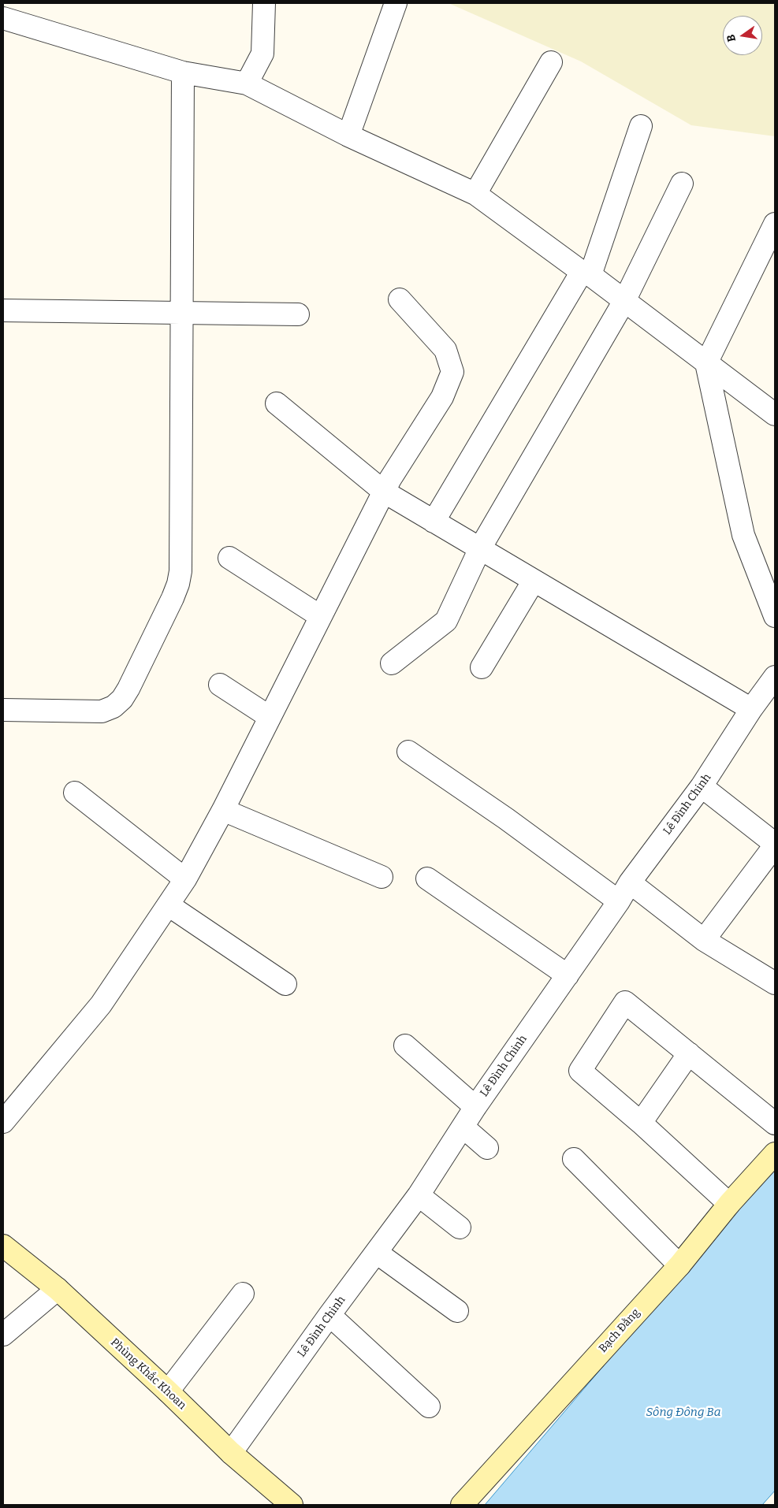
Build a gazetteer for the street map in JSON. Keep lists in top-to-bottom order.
{
  "streets": {
    "street": ["Lê Đình Chinh", "Bạch Đằng", "Phùng Khắc Khoan"]
  },
  "crossings": [
    ["Lê Đình Chinh", "Phùng Khắc Khoan"]
  ],
  "water": ["Sông Đông Ba"],
  "north": "left"
}
